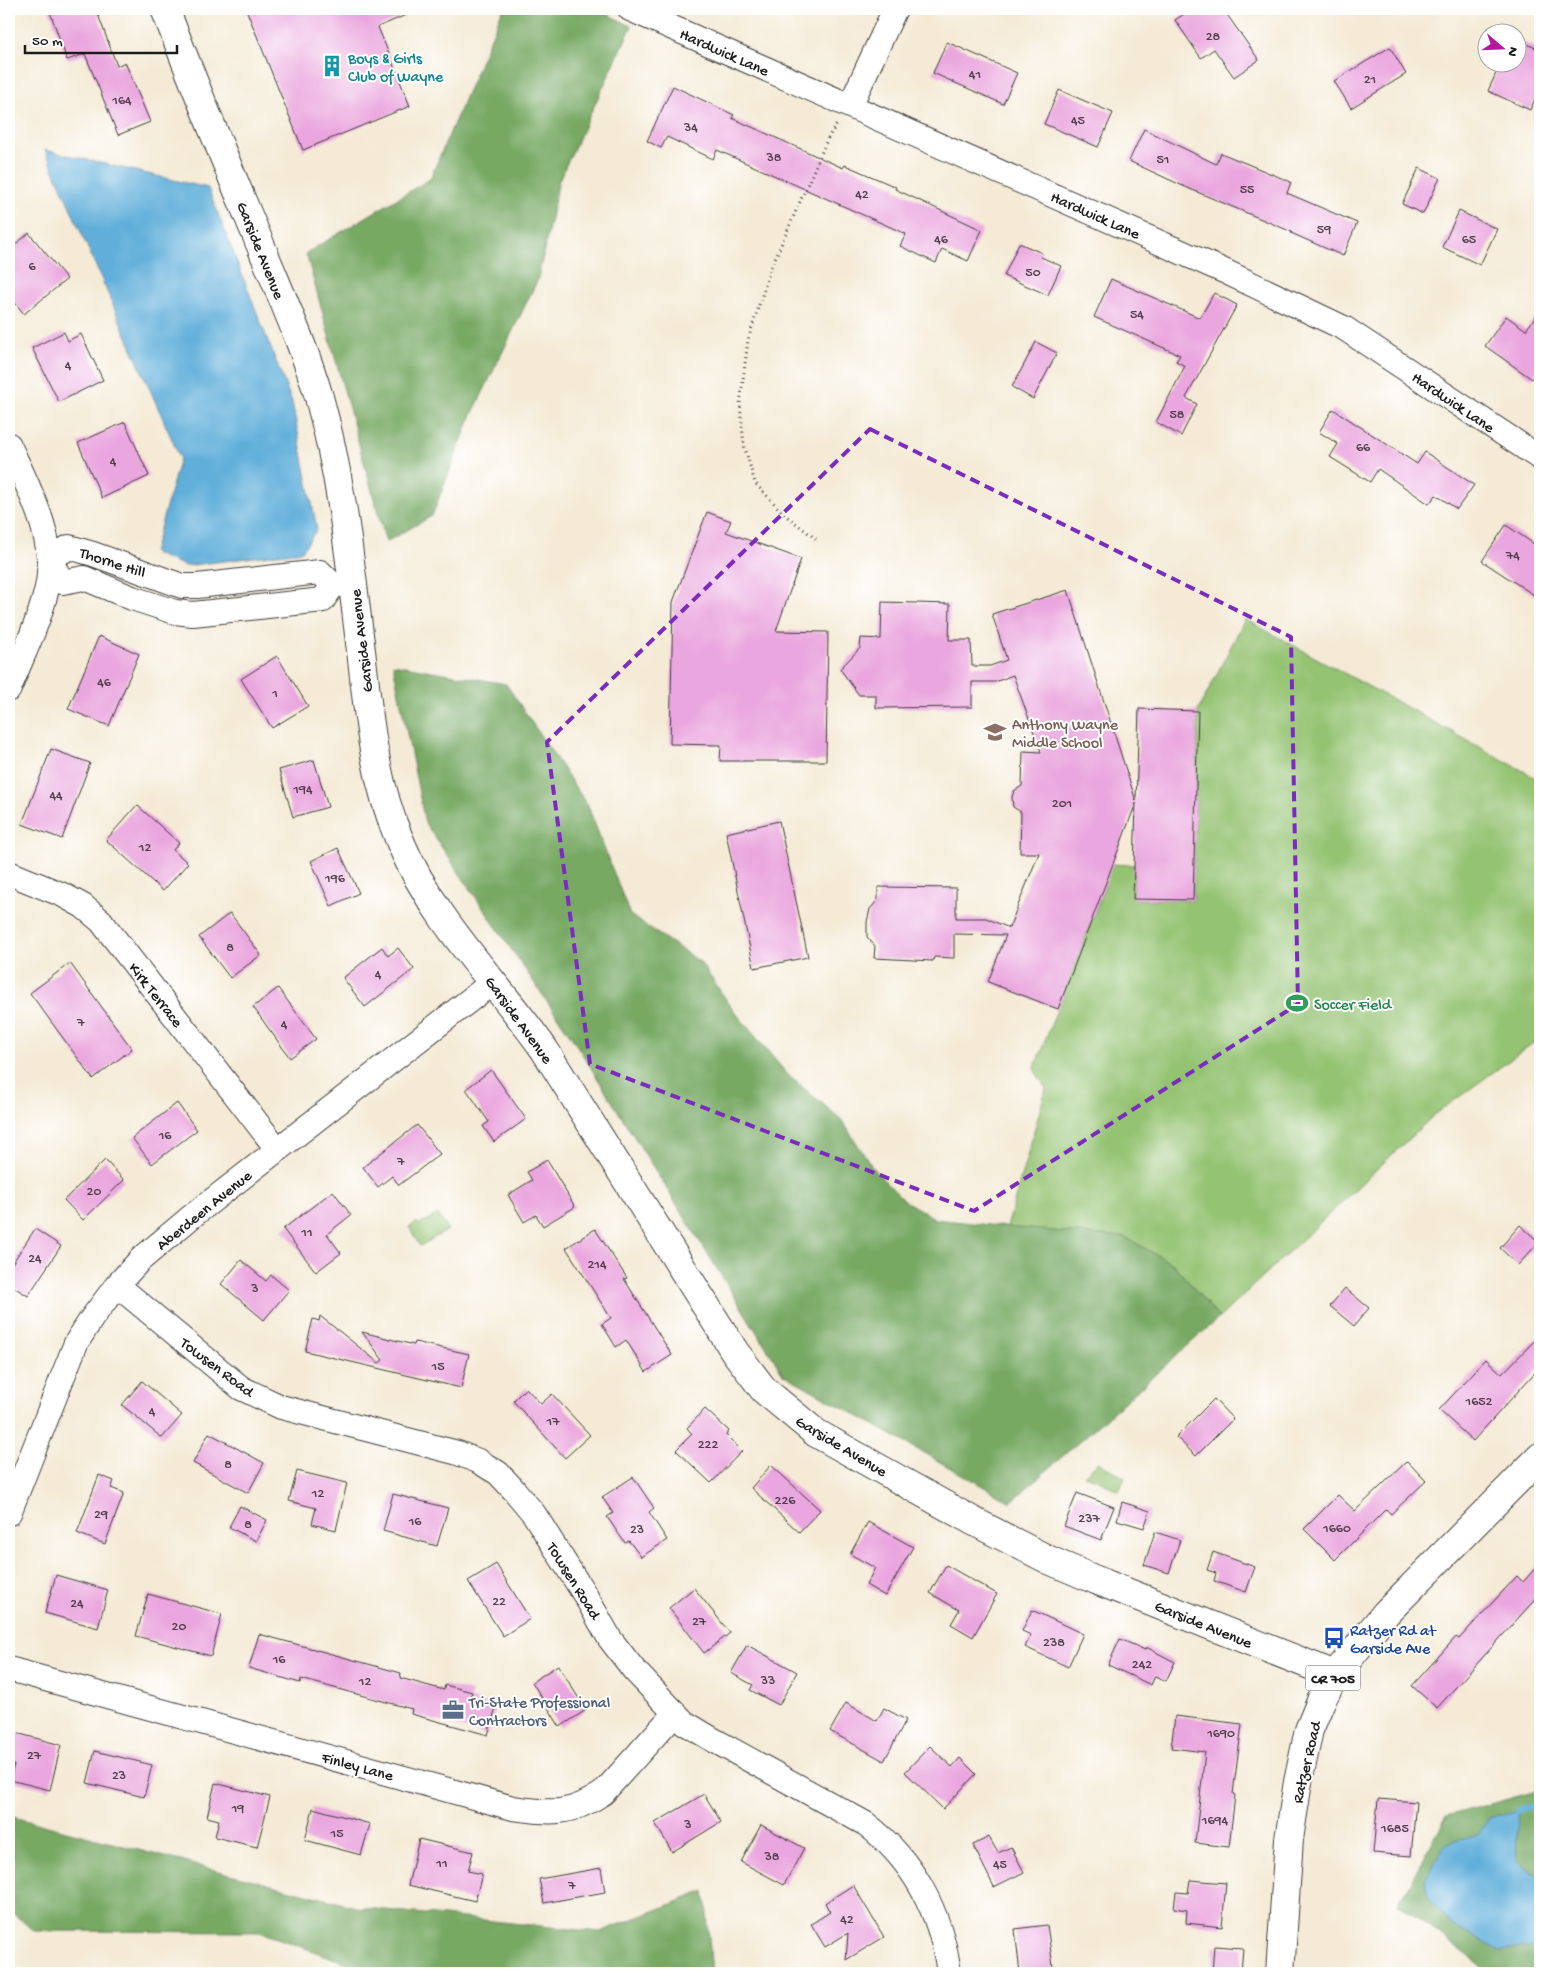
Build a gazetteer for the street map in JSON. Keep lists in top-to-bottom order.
{
  "streets": {
    "street": [
      "Hardwick Lane",
      "Garside Avenue",
      "Thorne Hill",
      "Kirk Terrace",
      "Aberdeen Avenue",
      "Towsen Road",
      "CR 705",
      "Ratzer Road",
      "Finley Lane"
    ]
  },
  "crossings": [
    ["Garside Avenue", "Thorne Hill"],
    ["Garside Avenue", "Aberdeen Avenue"],
    ["Garside Avenue", "Ratzer Road"],
    ["Kirk Terrace", "Aberdeen Avenue"],
    ["Aberdeen Avenue", "Towsen Road"],
    ["Towsen Road", "Finley Lane"]
  ],
  "places": {
    "building": ["Boys & Girls Club of Wayne"],
    "school or university": ["Anthony Wayne Middle School"],
    "sports": ["Soccer Field"],
    "bus stop": ["Ratzer Rd at Garside Ave"],
    "office": ["Tri-State Professional Contractors"]
  },
  "house_numbers": [
    "28",
    "41",
    "21",
    "164",
    "45",
    "34",
    "38",
    "51",
    "55",
    "42",
    "59",
    "46",
    "65",
    "6",
    "50",
    "54",
    "4",
    "58",
    "66",
    "4",
    "74",
    "46",
    "1",
    "194",
    "44",
    "201",
    "12",
    "196",
    "8",
    "4",
    "7",
    "4",
    "16",
    "7",
    "20",
    "11",
    "24",
    "214",
    "3",
    "15",
    "1652",
    "4",
    "17",
    "222",
    "8",
    "12",
    "226",
    "29",
    "237",
    "16",
    "8",
    "1660",
    "23",
    "22",
    "24",
    "27",
    "20",
    "238",
    "16",
    "242",
    "33",
    "12",
    "1690",
    "27",
    "23",
    "19",
    "1694",
    "3",
    "1685",
    "15",
    "38",
    "11",
    "45",
    "7",
    "42"
  ],
  "scale_bar": "50 m",
  "north": "right"
}
